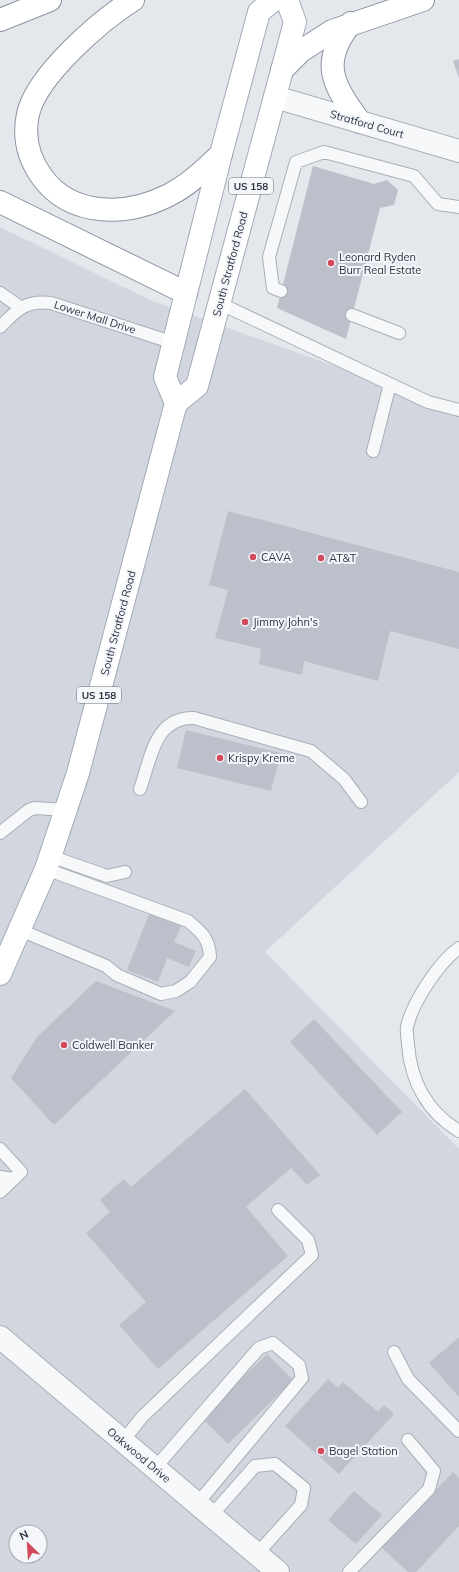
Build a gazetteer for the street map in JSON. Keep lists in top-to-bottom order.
{
  "streets": {
    "main road": ["US 158", "South Stratford Road"],
    "street": ["Stratford Court", "Oakwood Drive"],
    "lane": ["Lower Mall Drive"]
  },
  "crossings": [
    ["Stratford Court", "South Stratford Road"],
    ["US 158", "South Stratford Road"],
    ["US 158", "Lower Mall Drive"]
  ],
  "places": [
    "Leonard Ryden Burr Real Estate",
    "CAVA",
    "AT&T",
    "Jimmy John's",
    "Krispy Kreme",
    "Coldwell Banker",
    "Bagel Station"
  ],
  "north": "top left"
}
